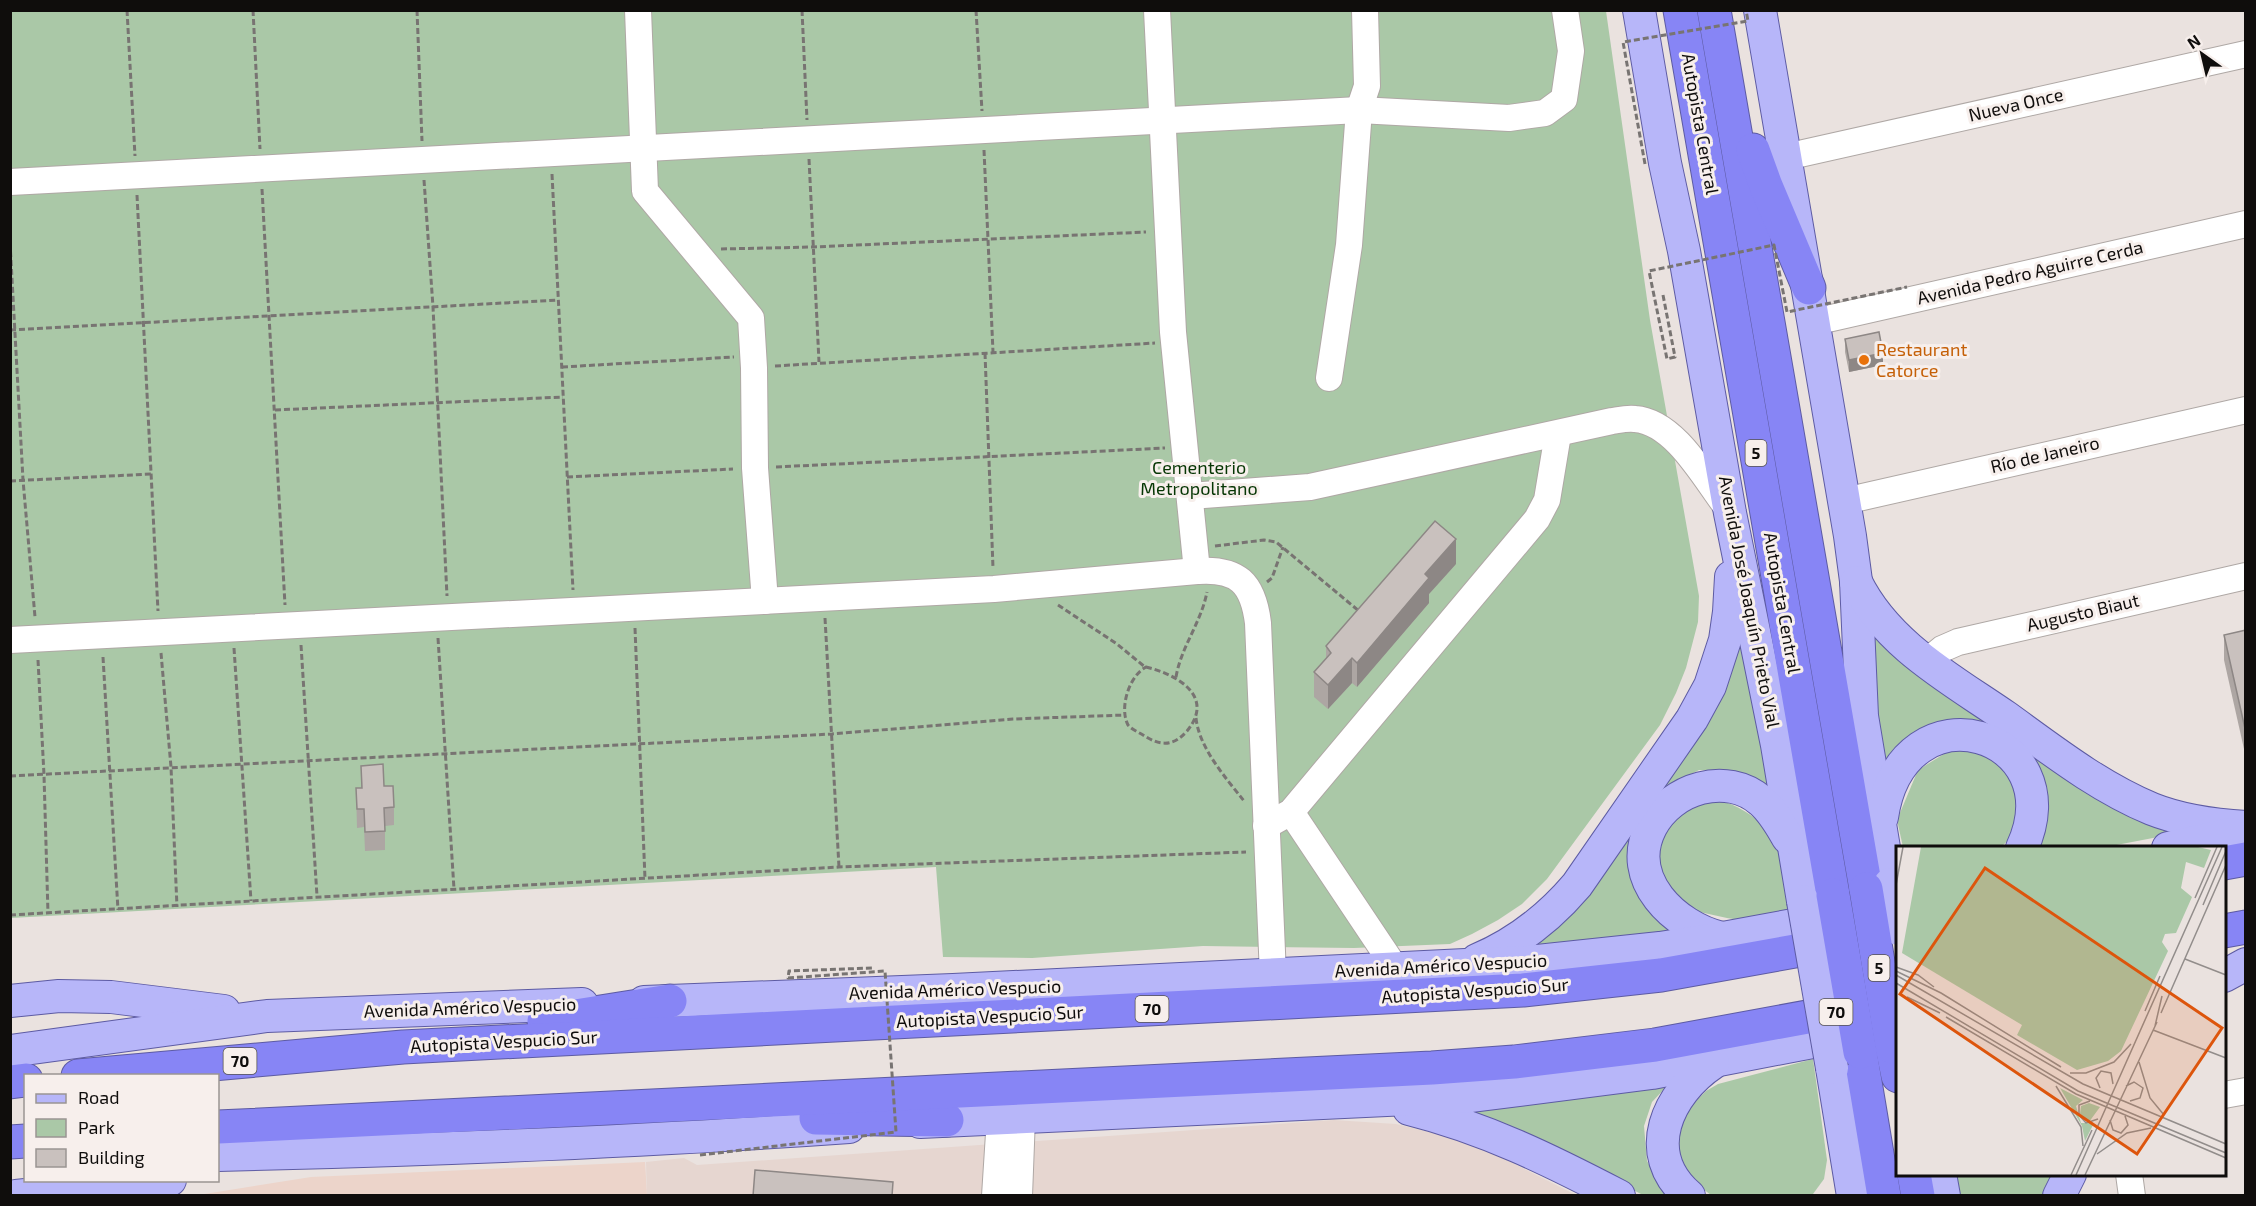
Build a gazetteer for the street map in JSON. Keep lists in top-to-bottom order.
{
  "streets": {
    "highway": [
      "Autopista Central",
      "5",
      "Autopista Vespucio Sur",
      "70"
    ],
    "main road": ["Avenida José Joaquín Prieto Vial", "Avenida Américo Vespucio"],
    "street": [
      "Nueva Once",
      "Avenida Pedro Aguirre Cerda",
      "Río de Janeiro",
      "Augusto Biaut"
    ]
  },
  "crossings": [
    ["Autopista Central", "Avenida José Joaquín Prieto Vial"],
    ["Autopista Central", "Avenida Américo Vespucio"]
  ],
  "parks": ["Cementerio Metropolitano"],
  "places": ["Restaurant Catorce"],
  "legend": ["Road", "Park", "Building"],
  "north": "top left"
}
